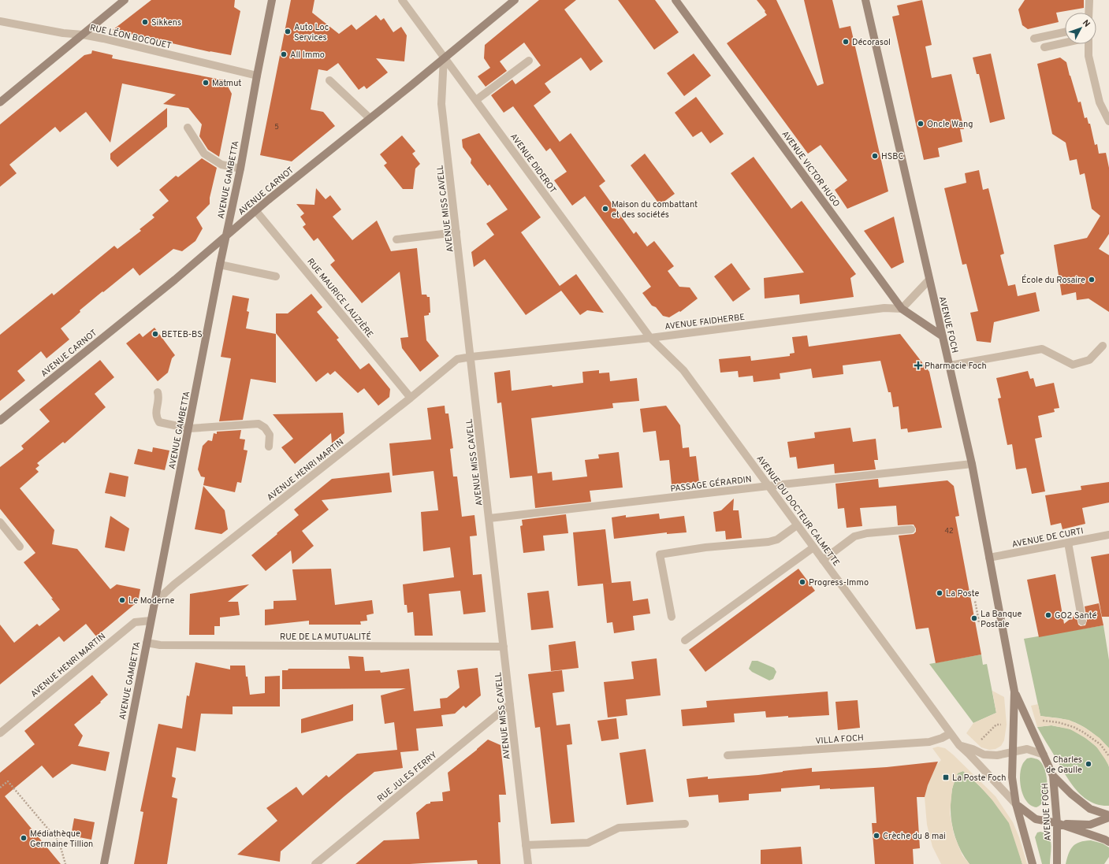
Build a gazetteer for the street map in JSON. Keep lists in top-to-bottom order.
{
  "streets": {
    "street": [
      "RUE LÉON BOCQUET",
      "AVENUE DIDEROT",
      "AVENUE VICTOR HUGO",
      "AVENUE GAMBETTA",
      "AVENUE CARNOT",
      "AVENUE MISS CAVELL",
      "RUE MAURICE LAUZIÈRE",
      "AVENUE FAIDHERBE",
      "AVENUE FOCH",
      "AVENUE HENRI MARTIN",
      "PASSAGE GÉRARDIN",
      "AVENUE DU DOCTEUR CALMETTE",
      "AVENUE DE CURTI",
      "RUE DE LA MUTUALITÉ",
      "VILLA FOCH",
      "RUE JULES FERRY"
    ]
  },
  "crossings": [
    ["RUE LÉON BOCQUET", "AVENUE GAMBETTA"],
    ["AVENUE DIDEROT", "AVENUE CARNOT"],
    ["AVENUE DIDEROT", "AVENUE MISS CAVELL"],
    ["AVENUE DIDEROT", "AVENUE FAIDHERBE"],
    ["AVENUE DIDEROT", "AVENUE DU DOCTEUR CALMETTE"],
    ["AVENUE VICTOR HUGO", "AVENUE FAIDHERBE"],
    ["AVENUE VICTOR HUGO", "AVENUE FOCH"],
    ["AVENUE GAMBETTA", "AVENUE CARNOT"],
    ["AVENUE GAMBETTA", "AVENUE HENRI MARTIN"],
    ["AVENUE GAMBETTA", "RUE DE LA MUTUALITÉ"],
    ["AVENUE CARNOT", "AVENUE MISS CAVELL"],
    ["AVENUE CARNOT", "RUE MAURICE LAUZIÈRE"],
    ["AVENUE MISS CAVELL", "AVENUE FAIDHERBE"],
    ["AVENUE MISS CAVELL", "AVENUE HENRI MARTIN"],
    ["AVENUE MISS CAVELL", "PASSAGE GÉRARDIN"],
    ["AVENUE MISS CAVELL", "RUE DE LA MUTUALITÉ"],
    ["AVENUE MISS CAVELL", "RUE JULES FERRY"],
    ["RUE MAURICE LAUZIÈRE", "AVENUE HENRI MARTIN"],
    ["AVENUE FAIDHERBE", "AVENUE HENRI MARTIN"],
    ["AVENUE FAIDHERBE", "AVENUE DU DOCTEUR CALMETTE"],
    ["AVENUE FOCH", "PASSAGE GÉRARDIN"],
    ["AVENUE FOCH", "AVENUE DU DOCTEUR CALMETTE"],
    ["AVENUE FOCH", "AVENUE DE CURTI"],
    ["PASSAGE GÉRARDIN", "AVENUE DU DOCTEUR CALMETTE"],
    ["AVENUE DU DOCTEUR CALMETTE", "VILLA FOCH"]
  ],
  "places": {
    "other": [
      "Sikkens",
      "Auto Loc Services",
      "Décorasol",
      "All Immo",
      "Matmut",
      "Oncle Wang",
      "HSBC",
      "Maison du combattant et des sociétés",
      "École du Rosaire",
      "BETEB-BS",
      "Progress-Immo",
      "La Poste",
      "Le Moderne",
      "GO2 Santé",
      "La Banque Postale",
      "Charles de Gaulle",
      "Crèche du 8 mai",
      "Médiathèque Germaine Tillion"
    ],
    "health": ["Pharmacie Foch"],
    "transit": ["La Poste Foch"]
  },
  "house_numbers": ["5", "42"],
  "north": "top right"
}
